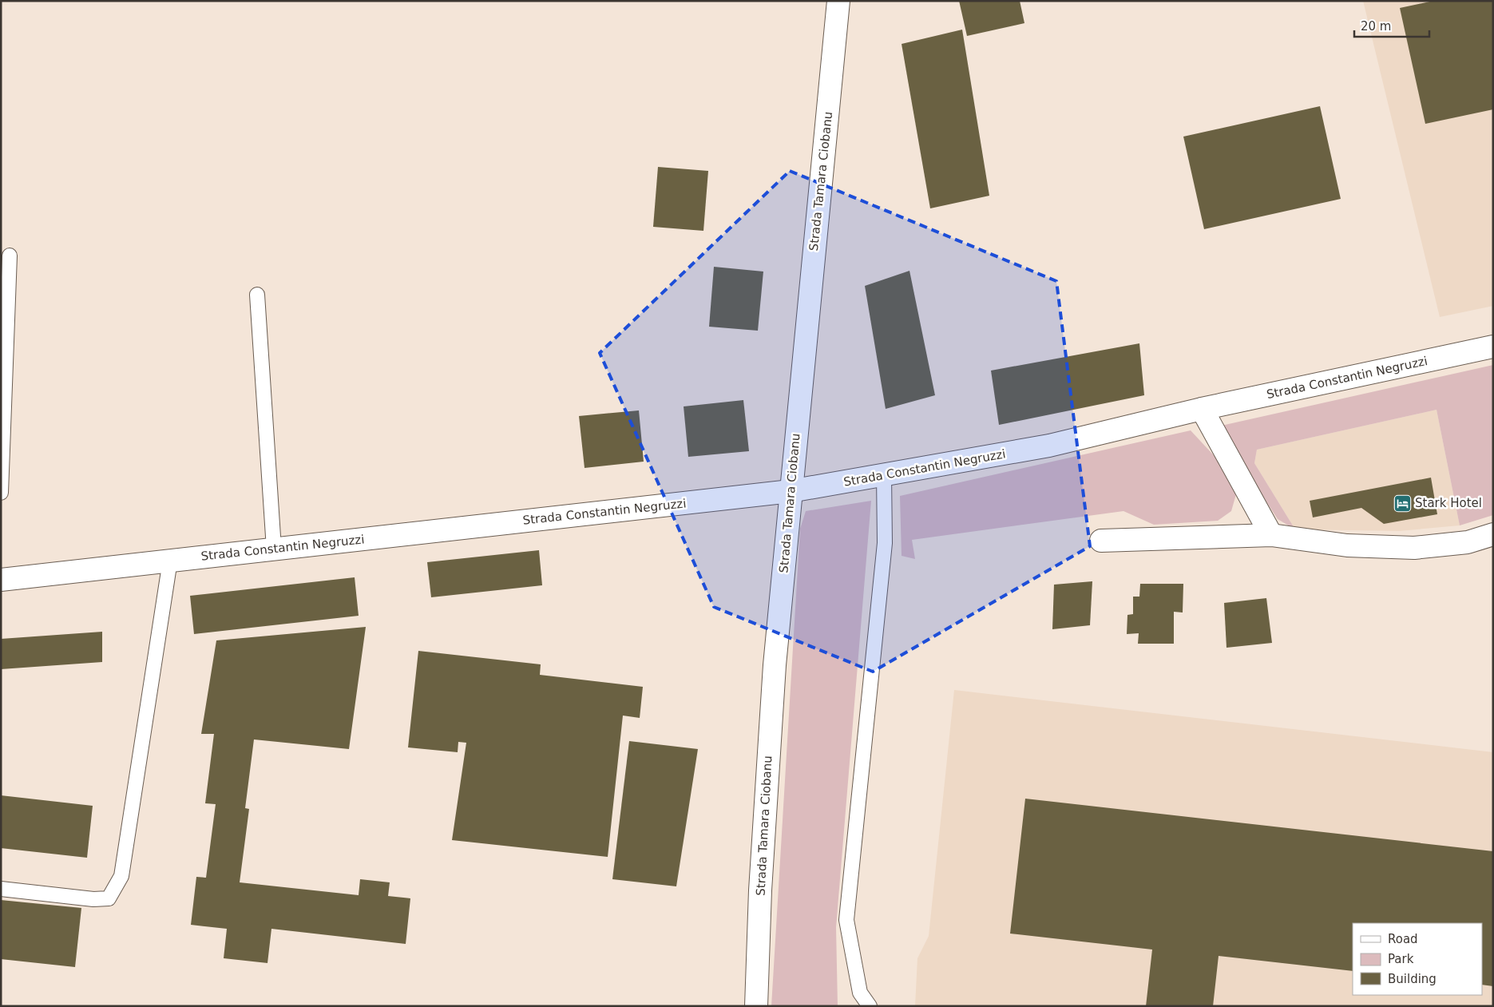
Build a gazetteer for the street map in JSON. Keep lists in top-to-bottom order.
{
  "streets": {
    "street": ["Strada Tamara Ciobanu", "Strada Constantin Negruzzi"]
  },
  "crossings": [
    ["Strada Tamara Ciobanu", "Strada Constantin Negruzzi"]
  ],
  "places": {
    "hotel": ["Stark Hotel"]
  },
  "legend": ["Road", "Park", "Building"],
  "scale_bar": "20 m"
}
